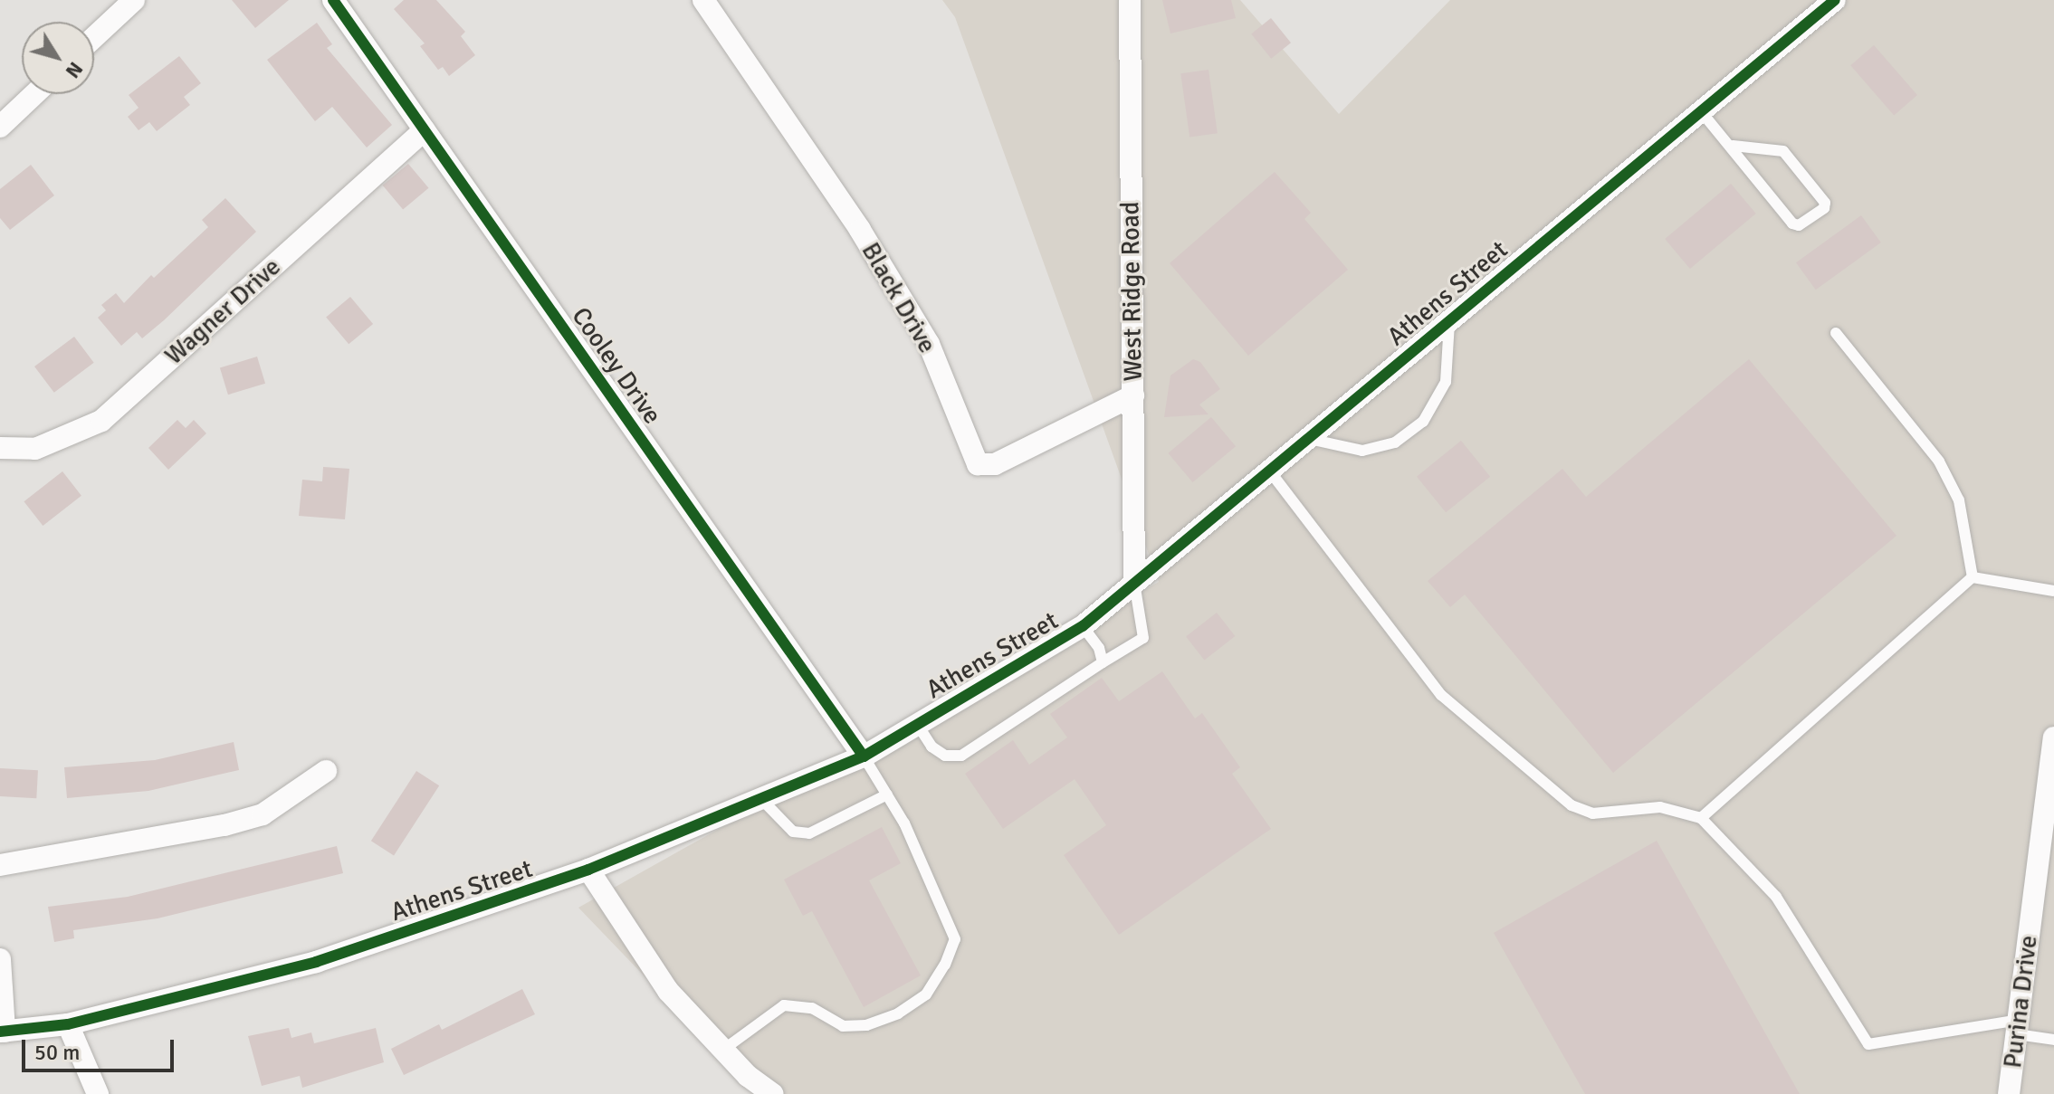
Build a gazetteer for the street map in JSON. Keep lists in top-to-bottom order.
{
  "streets": {
    "street": [
      "West Ridge Road",
      "Athens Street",
      "Black Drive",
      "Wagner Drive",
      "Cooley Drive",
      "Purina Drive"
    ]
  },
  "crossings": [
    ["West Ridge Road", "Athens Street"],
    ["West Ridge Road", "Black Drive"],
    ["Athens Street", "Cooley Drive"],
    ["Wagner Drive", "Cooley Drive"]
  ],
  "scale_bar": "50 m",
  "north": "bottom right"
}
